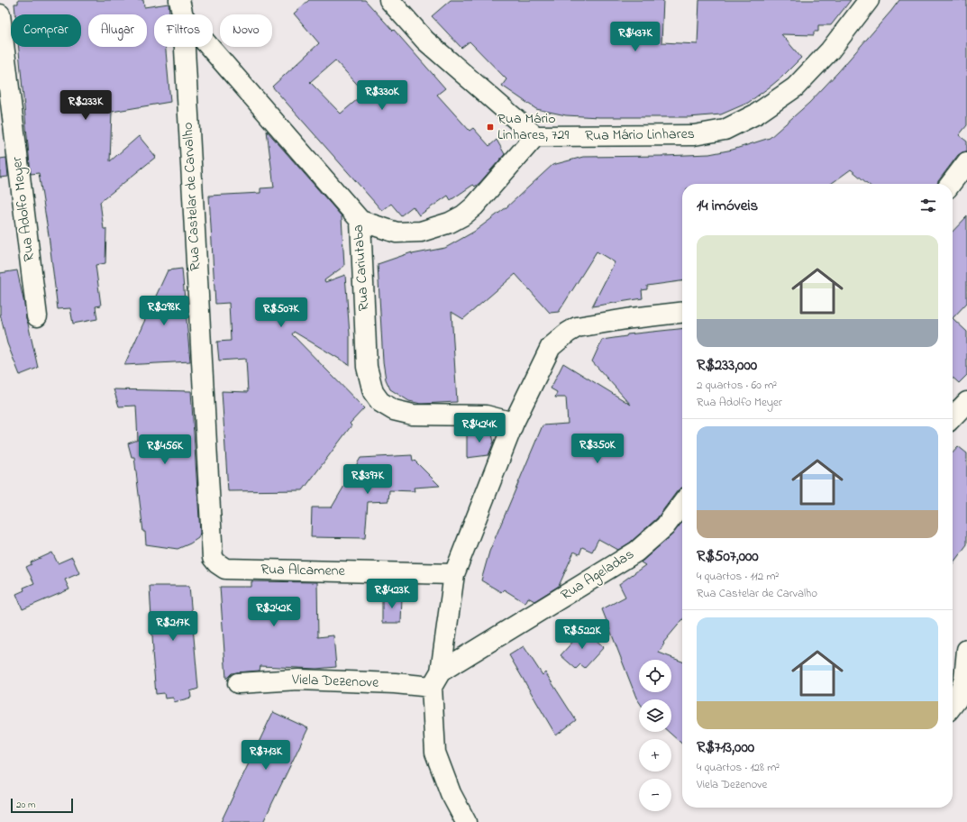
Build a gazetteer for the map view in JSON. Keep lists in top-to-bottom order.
{
  "streets": {
    "street": [
      "Rua Mário Linhares",
      "Rua Castelar de Carvalho",
      "Rua Adolfo Meyer",
      "Rua Cariutaba",
      "Rua Alcamene",
      "Rua Ageladas",
      "Viela Dezenove"
    ]
  },
  "crossings": [
    ["Rua Castelar de Carvalho", "Rua Cariutaba"],
    ["Rua Castelar de Carvalho", "Rua Alcamene"],
    ["Rua Ageladas", "Viela Dezenove"]
  ],
  "places": {
    "transit": ["Rua Mário Linhares, 729"]
  },
  "scale_bar": "20 m",
  "page": {
    "chip": [
      "Comprar",
      "Alugar",
      "Filtros",
      "Novo"
    ],
    "price": [
      "R$437K",
      "R$330K",
      "R$233K",
      "R$298K",
      "R$507K",
      "R$424K",
      "R$350K",
      "R$456K",
      "R$397K",
      "R$423K",
      "R$242K",
      "R$217K",
      "R$522K",
      "R$713K"
    ],
    "heading": "14 imóveis",
    "list": [
      {
        "name": "R$233,000",
        "note": "2 quartos · 60 m² · Rua Adolfo Meyer"
      },
      {
        "name": "R$507,000",
        "note": "4 quartos · 112 m² · Rua Castelar de Carvalho"
      },
      {
        "name": "R$713,000",
        "note": "4 quartos · 128 m² · Viela Dezenove"
      }
    ],
    "map_buttons": ["+", "−"],
    "scale": "20 m"
  }
}
